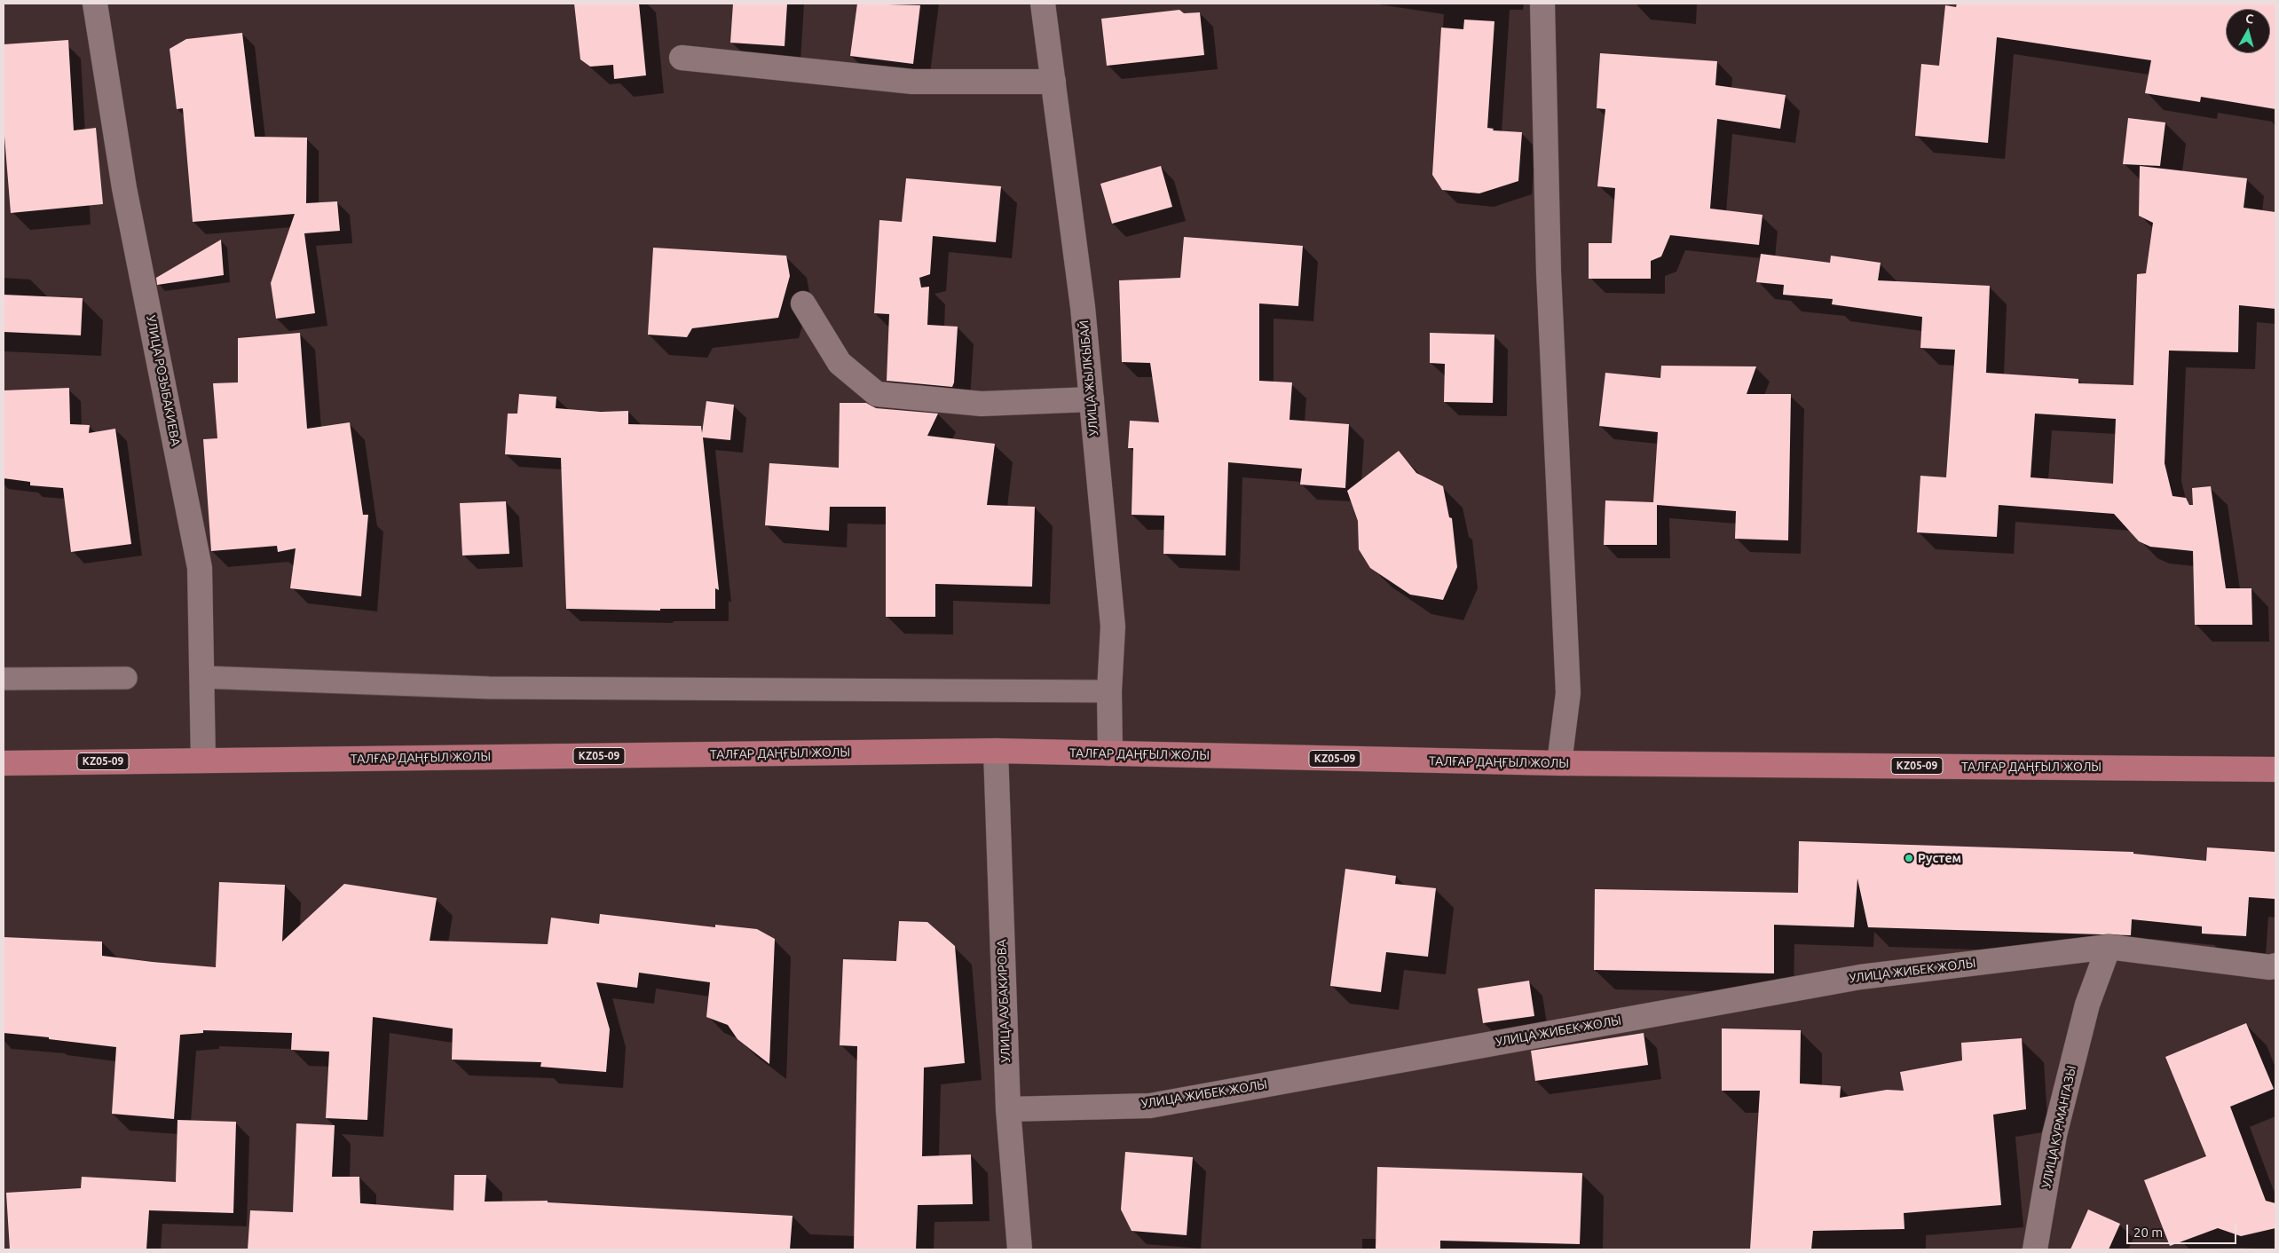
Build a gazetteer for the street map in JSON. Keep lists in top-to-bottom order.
{
  "streets": {
    "main road": ["ТАЛҒАР ДАҢҒЫЛ ЖОЛЫ", "KZ05-09"],
    "street": [
      "УЛИЦА ЖЫЛКЫБАЙ",
      "УЛИЦА РОЗЫБАКИЕВА",
      "УЛИЦА ЖИБЕК ЖОЛЫ",
      "УЛИЦА АУБАКИРОВА",
      "УЛИЦА КУРМАНГАЗЫ"
    ]
  },
  "crossings": [
    ["УЛИЦА ЖЫЛКЫБАЙ", "ТАЛҒАР ДАҢҒЫЛ ЖОЛЫ"],
    ["УЛИЦА РОЗЫБАКИЕВА", "ТАЛҒАР ДАҢҒЫЛ ЖОЛЫ"],
    ["ТАЛҒАР ДАҢҒЫЛ ЖОЛЫ", "УЛИЦА АУБАКИРОВА"],
    ["УЛИЦА ЖИБЕК ЖОЛЫ", "УЛИЦА АУБАКИРОВА"],
    ["УЛИЦА ЖИБЕК ЖОЛЫ", "УЛИЦА КУРМАНГАЗЫ"]
  ],
  "places": ["Рустем"],
  "scale_bar": "20 m",
  "north": "top"
}
